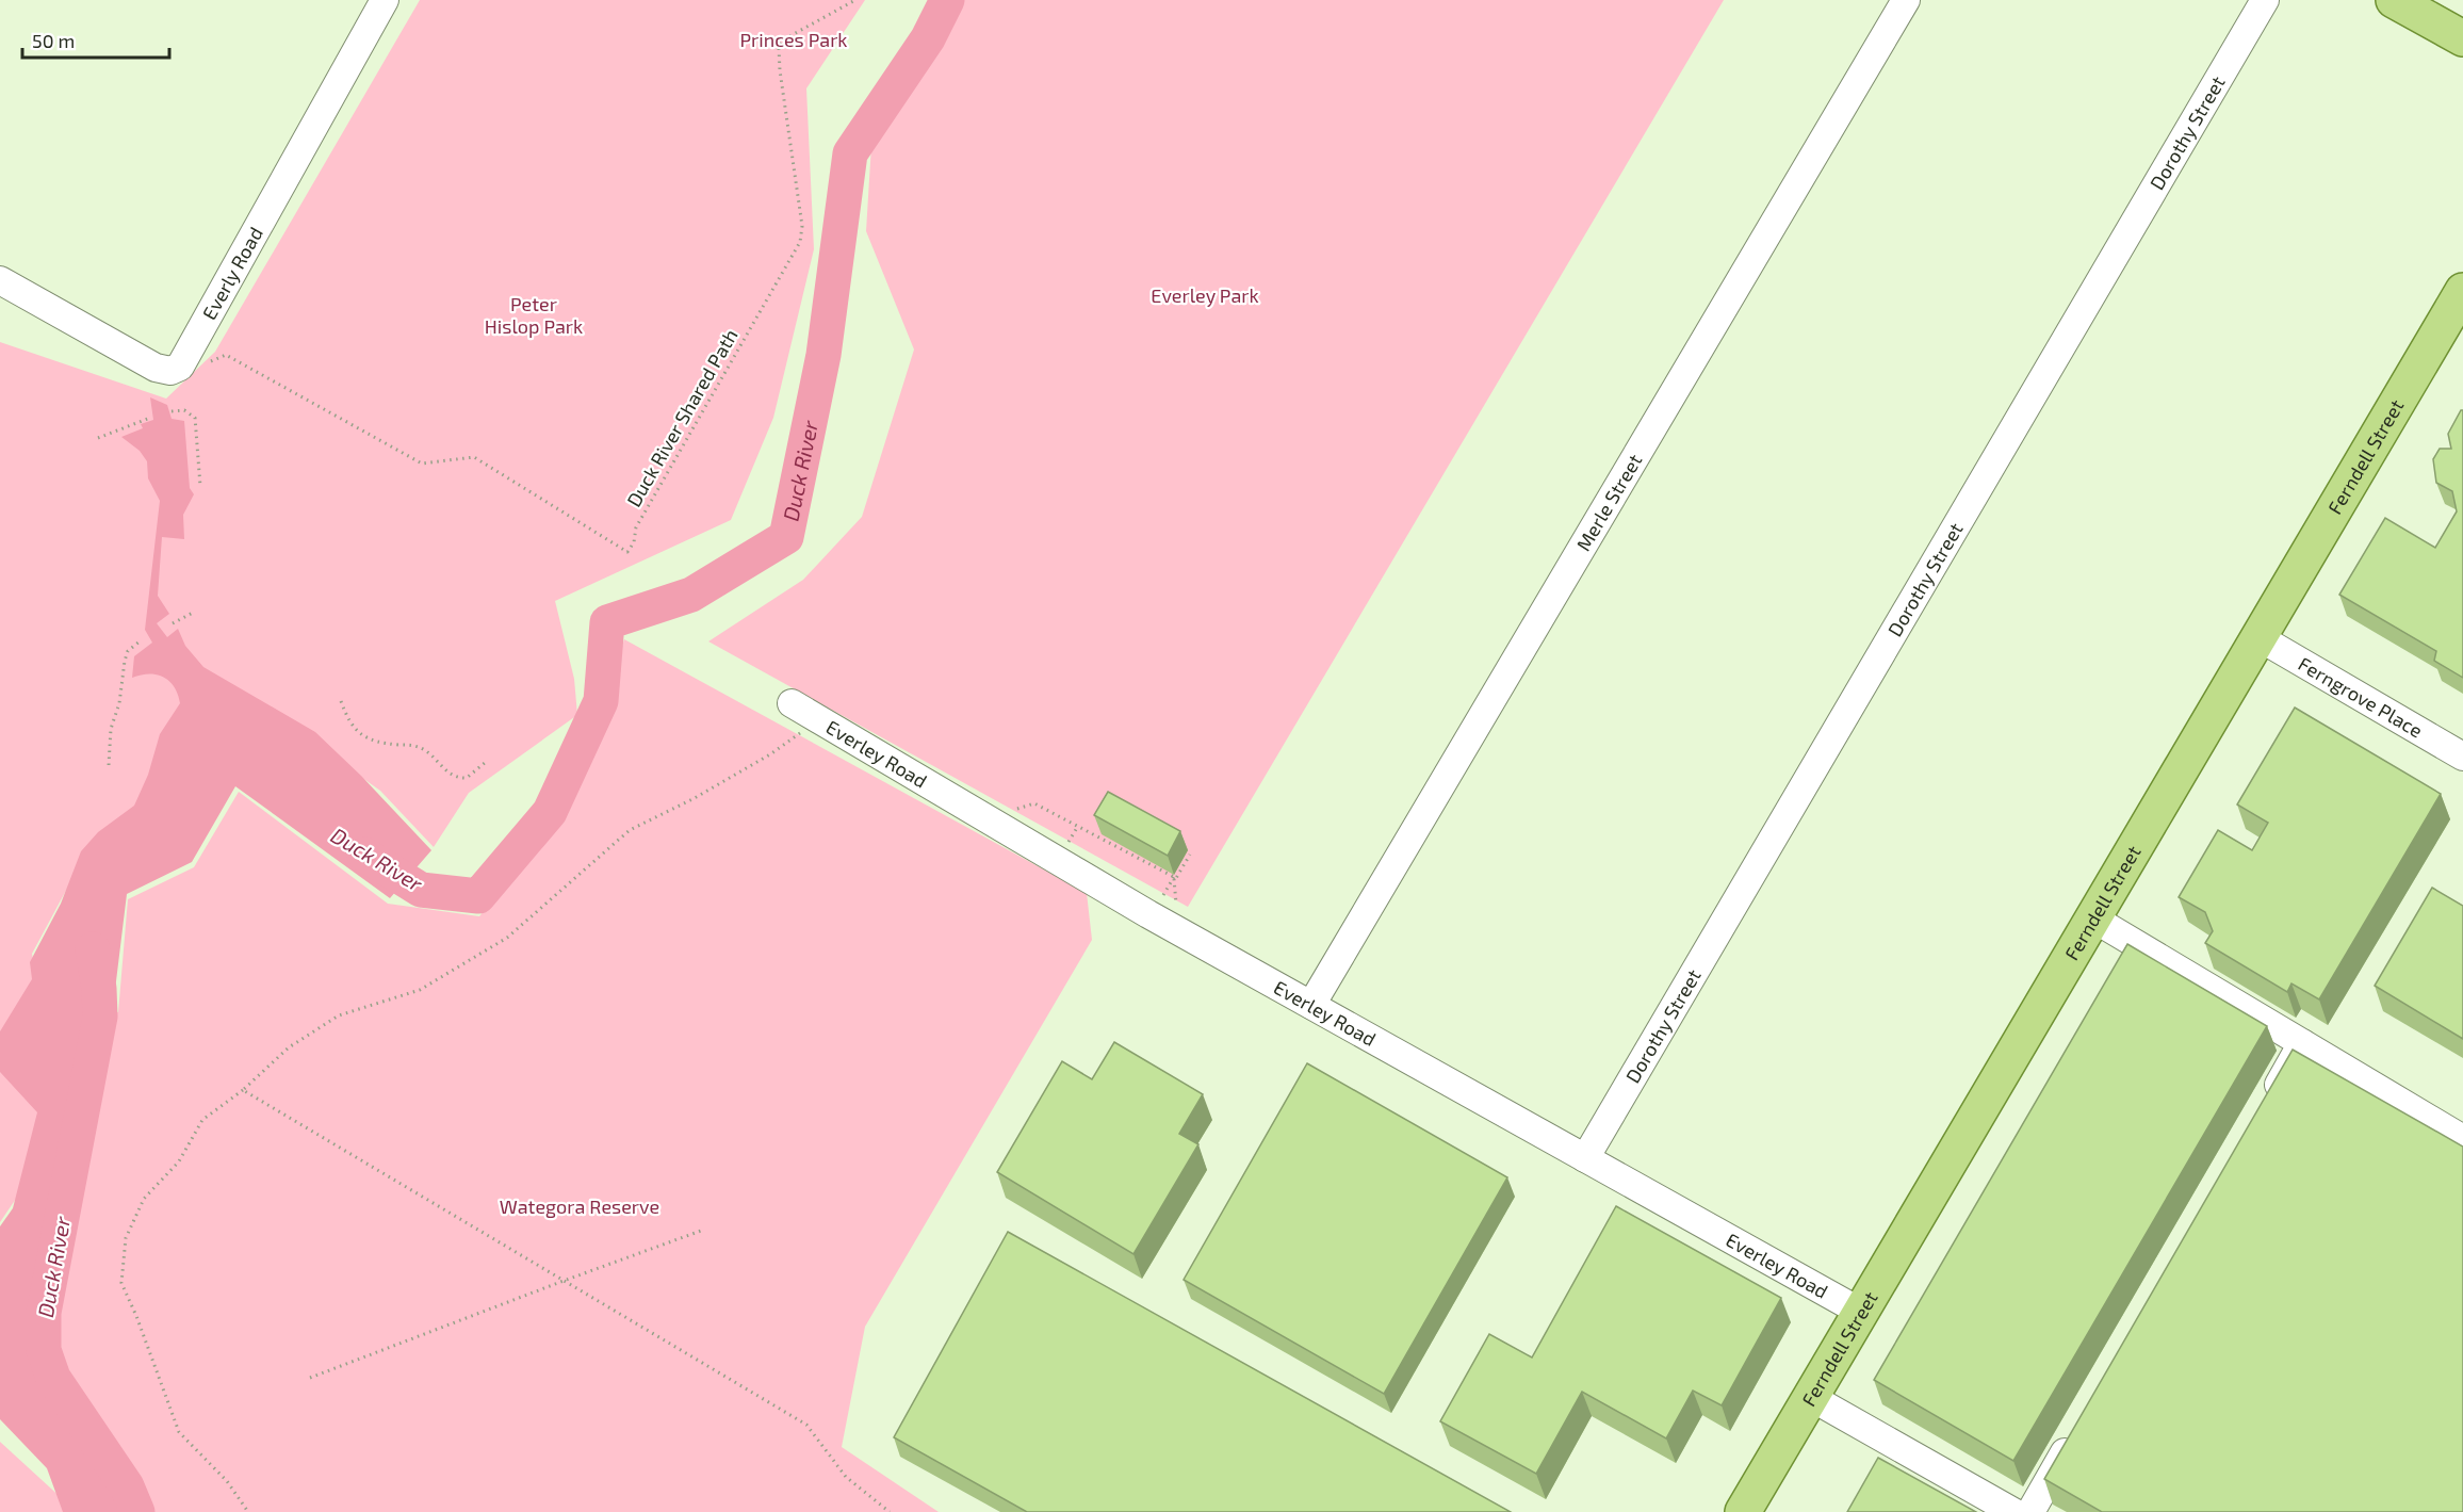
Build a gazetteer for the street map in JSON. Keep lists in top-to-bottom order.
{
  "streets": {
    "main road": ["Ferndell Street"],
    "street": [
      "Dorothy Street",
      "Everly Road",
      "Merle Street",
      "Ferngrove Place",
      "Everley Road"
    ],
    "path": ["Duck River Shared Path"]
  },
  "crossings": [
    ["Dorothy Street", "Everley Road"],
    ["Everly Road", "Duck River Shared Path"],
    ["Ferndell Street", "Ferngrove Place"],
    ["Ferndell Street", "Everley Road"],
    ["Merle Street", "Everley Road"]
  ],
  "water": ["Duck River"],
  "parks": [
    "Princes Park",
    "Everley Park",
    "Peter Hislop Park",
    "Wategora Reserve"
  ],
  "scale_bar": "50 m"
}
